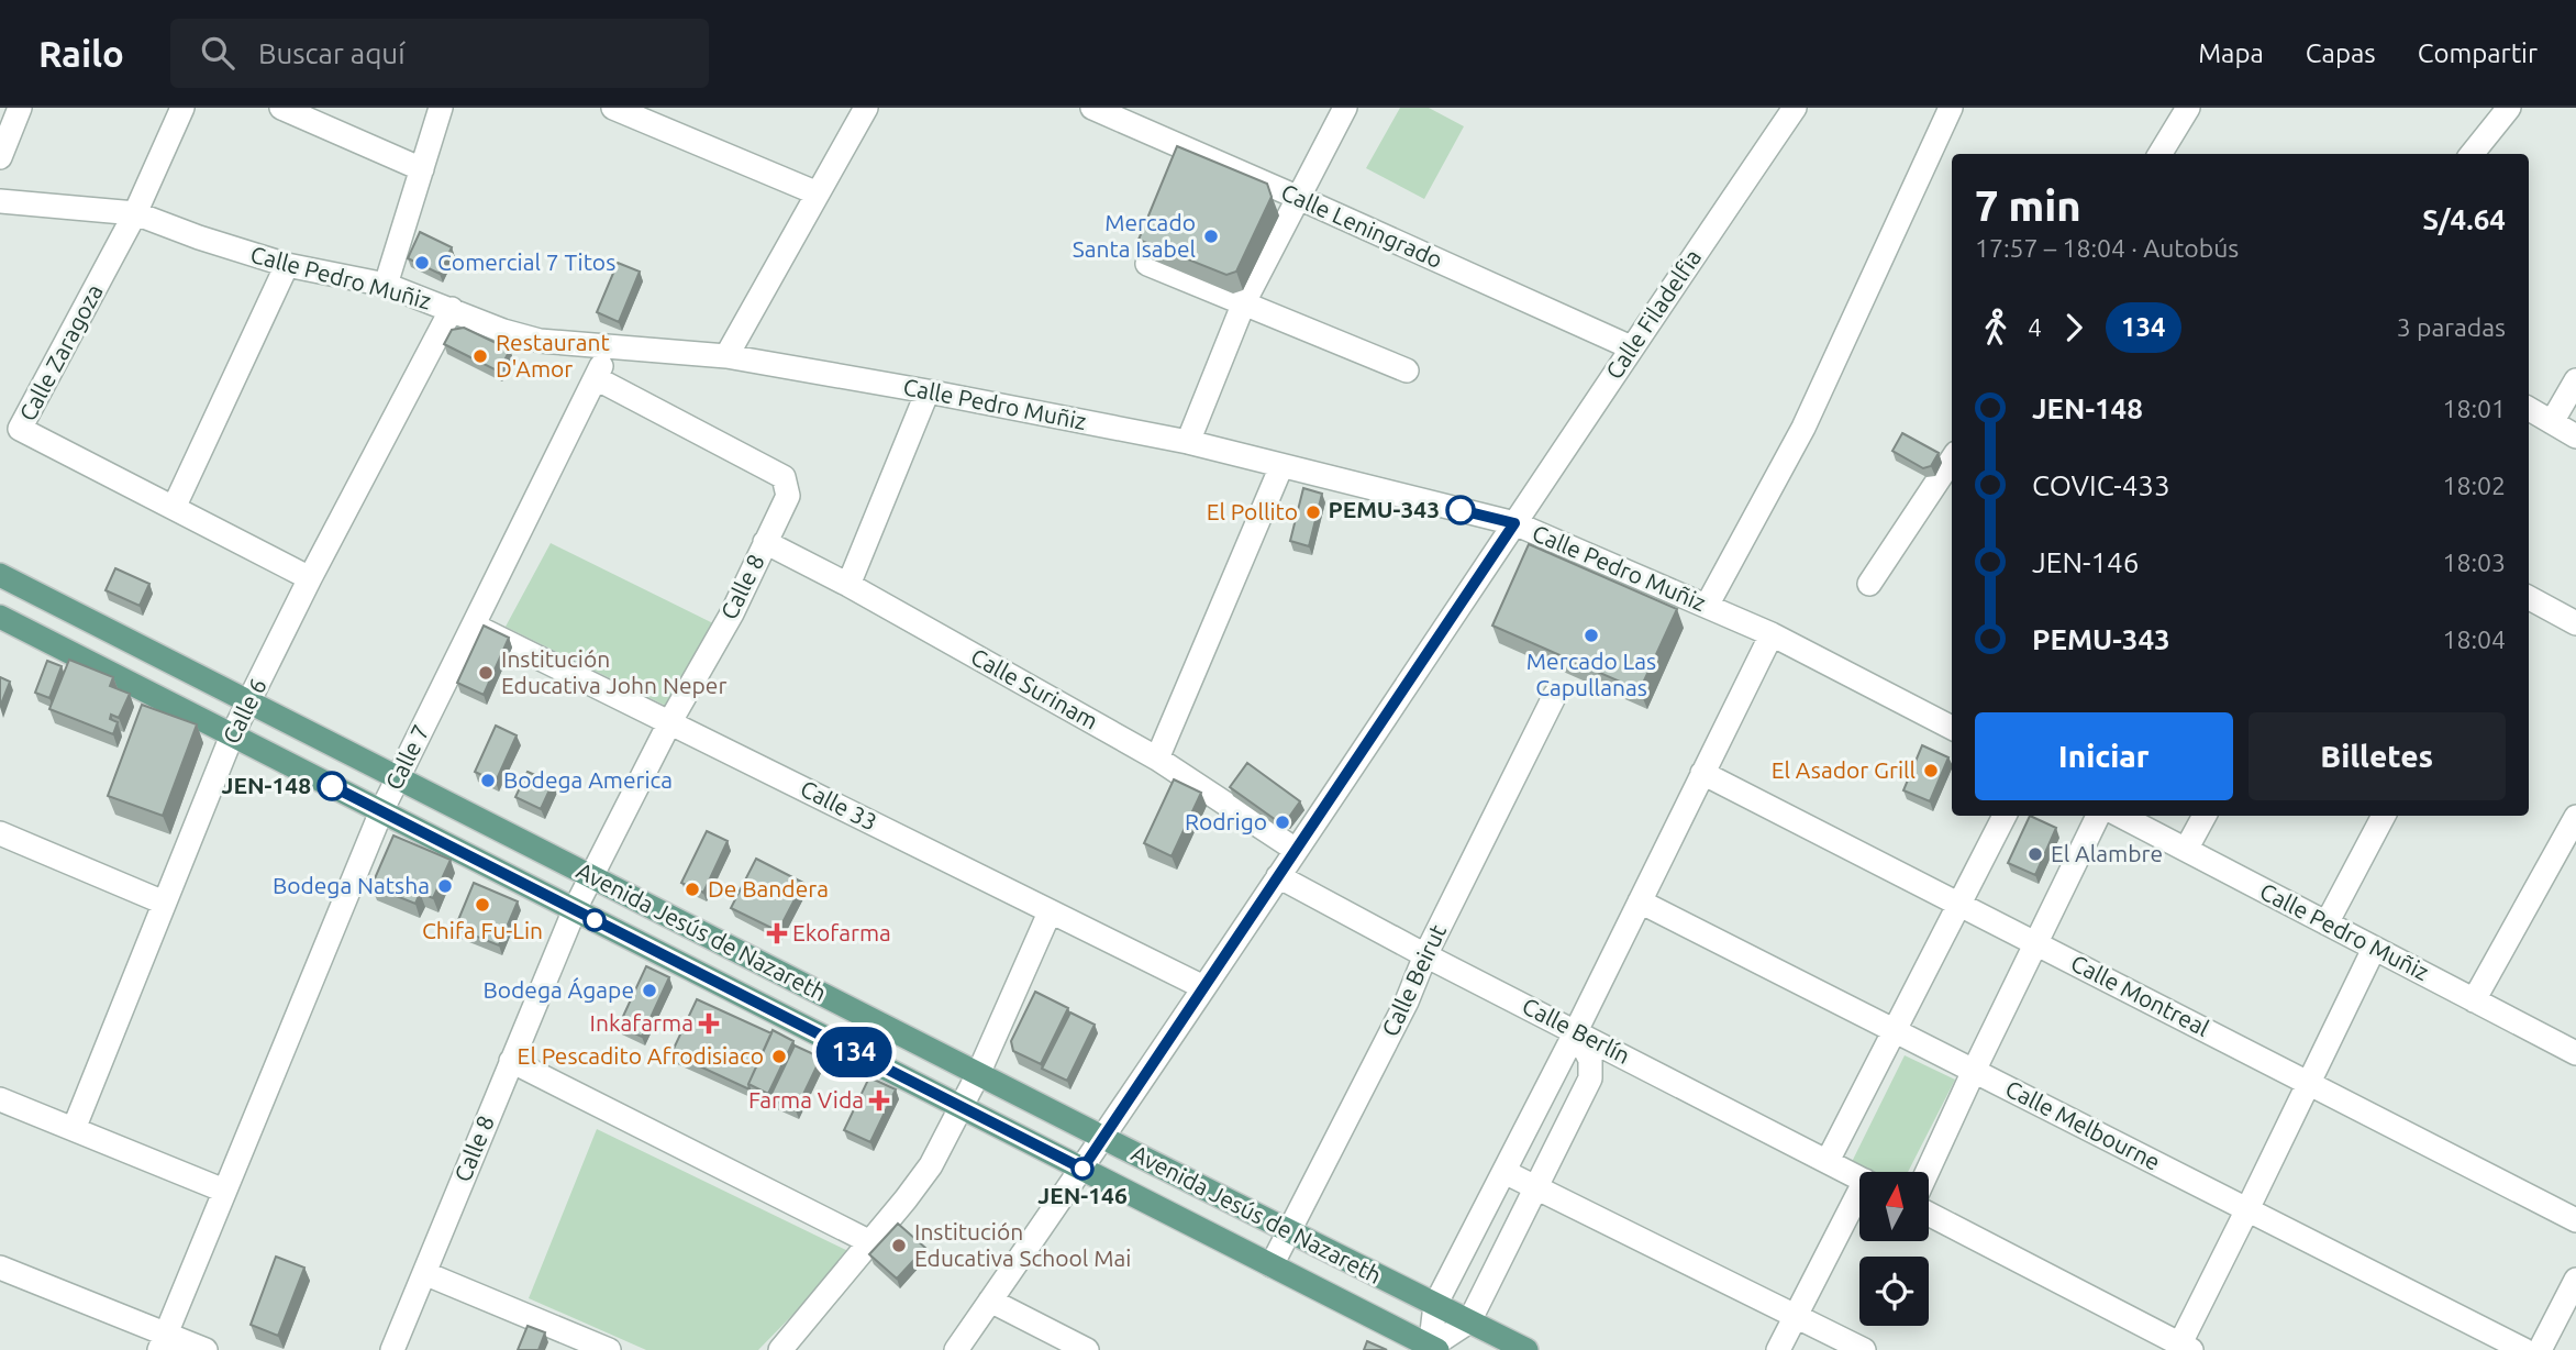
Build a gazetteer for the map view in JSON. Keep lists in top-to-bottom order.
{
  "streets": {
    "main road": ["Avenida Jesús de Nazareth"],
    "street": [
      "Calle Leningrado",
      "Calle Pedro Muñiz",
      "Calle Filadelfia",
      "Calle Zaragoza",
      "Calle 8",
      "Calle Surinam",
      "Calle 6",
      "Calle 7",
      "Calle 33",
      "Calle Beirut",
      "Calle Montreal",
      "Calle Berlín",
      "Calle Melbourne"
    ]
  },
  "crossings": [
    ["Calle Leningrado", "Calle Filadelfia"],
    ["Calle Pedro Muñiz", "Calle Filadelfia"],
    ["Calle Pedro Muñiz", "Calle Zaragoza"],
    ["Calle Pedro Muñiz", "Calle 6"],
    ["Calle Pedro Muñiz", "Calle 7"],
    ["Calle Filadelfia", "Calle Surinam"],
    ["Calle Filadelfia", "Calle 33"],
    ["Calle Filadelfia", "Avenida Jesús de Nazareth"],
    ["Calle Filadelfia", "Calle Berlín"],
    ["Calle Zaragoza", "Calle 6"],
    ["Calle 8", "Calle Surinam"],
    ["Calle 8", "Calle 7"],
    ["Calle 8", "Calle 33"],
    ["Calle 8", "Avenida Jesús de Nazareth"],
    ["Calle 6", "Avenida Jesús de Nazareth"],
    ["Calle 7", "Calle 33"],
    ["Calle 7", "Avenida Jesús de Nazareth"],
    ["Avenida Jesús de Nazareth", "Calle Beirut"],
    ["Calle Beirut", "Calle Berlín"]
  ],
  "places": {
    "other": [
      "Mercado Santa Isabel",
      "Comercial 7 Titos",
      "Restaurant D'Amor",
      "PEMU-343",
      "El Pollito",
      "Mercado Las Capullanas",
      "Institución Educativa John Neper",
      "El Asador Grill",
      "Bodega America",
      "JEN-148",
      "Rodrigo",
      "El Alambre",
      "Bodega Natsha",
      "De Bandera",
      "Chifa Fu-Lin",
      "Bodega Ágape",
      "El Pescadito Afrodisiaco",
      "JEN-146",
      "Institución Educativa School Mai"
    ],
    "health": ["Ekofarma", "Inkafarma", "Farma Vida"]
  },
  "lines": ["bus line 134"],
  "north": "top",
  "page": {
    "header": "Railo",
    "search": "Buscar aquí",
    "nav": ["Mapa", "Capas", "Compartir"],
    "on_map": "134",
    "heading": ["7 min", "17:57 – 18:04 · Autobús", "S/4.64"],
    "legs": ["4", "134", "3 paradas"],
    "list": [
      {
        "name": "JEN-148",
        "value": "18:01"
      },
      {
        "name": "COVIC-433",
        "value": "18:02"
      },
      {
        "name": "JEN-146",
        "value": "18:03"
      },
      {
        "name": "PEMU-343",
        "value": "18:04"
      }
    ],
    "buttons": ["Iniciar", "Billetes"]
  }
}
